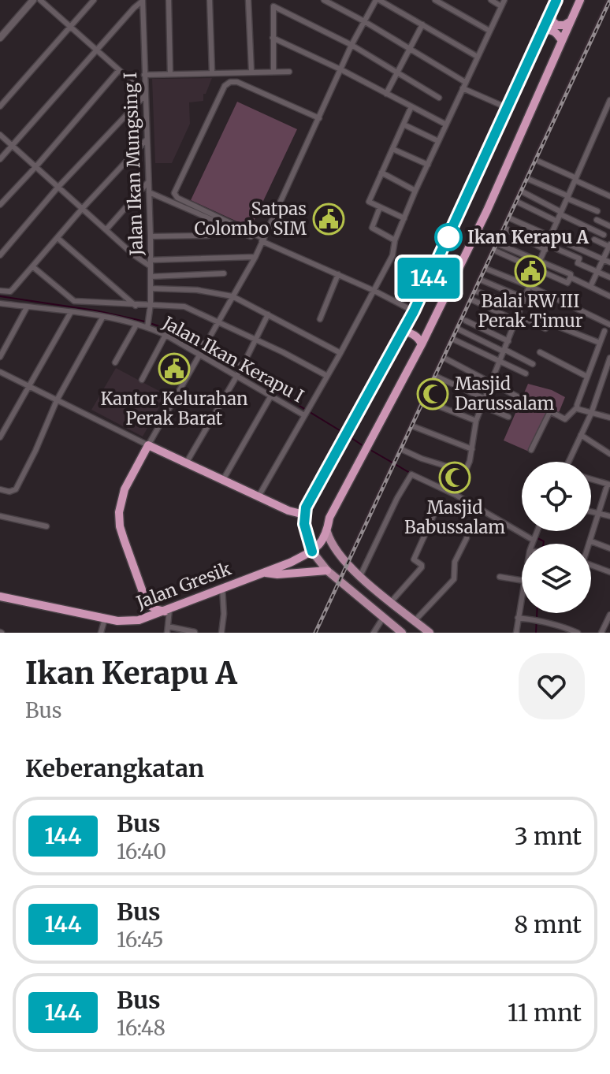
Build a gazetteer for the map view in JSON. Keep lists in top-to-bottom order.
{
  "streets": {
    "highway": ["Jalan Gresik"],
    "street": ["Jalan Ikan Mungsing I", "Jalan Ikan Kerapu I"]
  },
  "crossings": [
    ["Jalan Ikan Mungsing I", "Jalan Ikan Kerapu I"]
  ],
  "places": {
    "public building": ["Satpas Colombo SIM", "Balai RW III Perak Timur", "Kantor Kelurahan Perak Barat"],
    "other": ["Ikan Kerapu A"],
    "mosque": ["Masjid Darussalam", "Masjid Babussalam"]
  },
  "lines": ["bus line 144"],
  "page": {
    "on_map": "144",
    "heading": [
      ["Ikan Kerapu A", "Bus"],
      "Keberangkatan"
    ],
    "list": [
      {
        "mark": "144",
        "name": "Bus",
        "note": "16:40",
        "value": "3 mnt"
      },
      {
        "mark": "144",
        "name": "Bus",
        "note": "16:45",
        "value": "8 mnt"
      },
      {
        "mark": "144",
        "name": "Bus",
        "note": "16:48",
        "value": "11 mnt"
      }
    ]
  }
}
